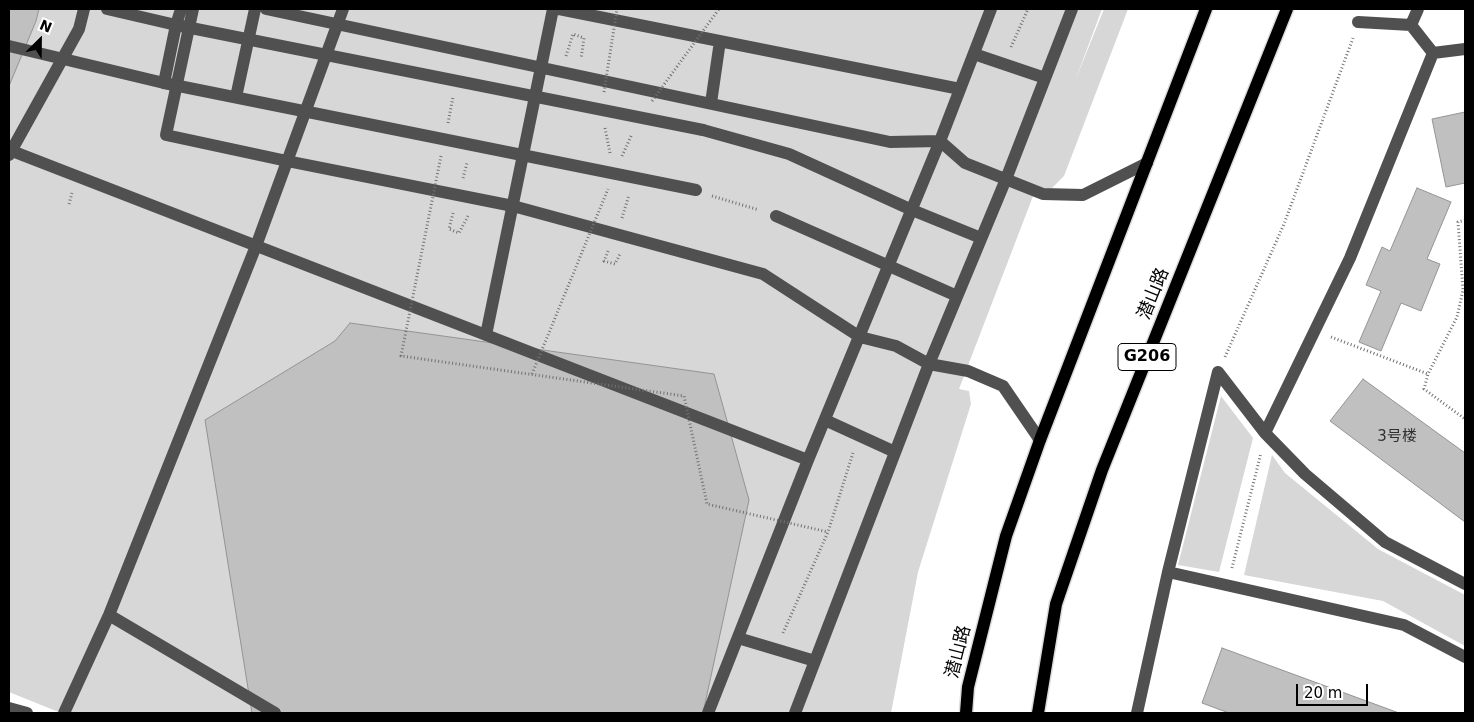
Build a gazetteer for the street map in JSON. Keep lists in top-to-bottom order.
{
  "streets": {
    "main road": ["潜山路", "G206"]
  },
  "house_numbers": ["3号楼"],
  "scale_bar": "20 m",
  "north": "top right"
}
